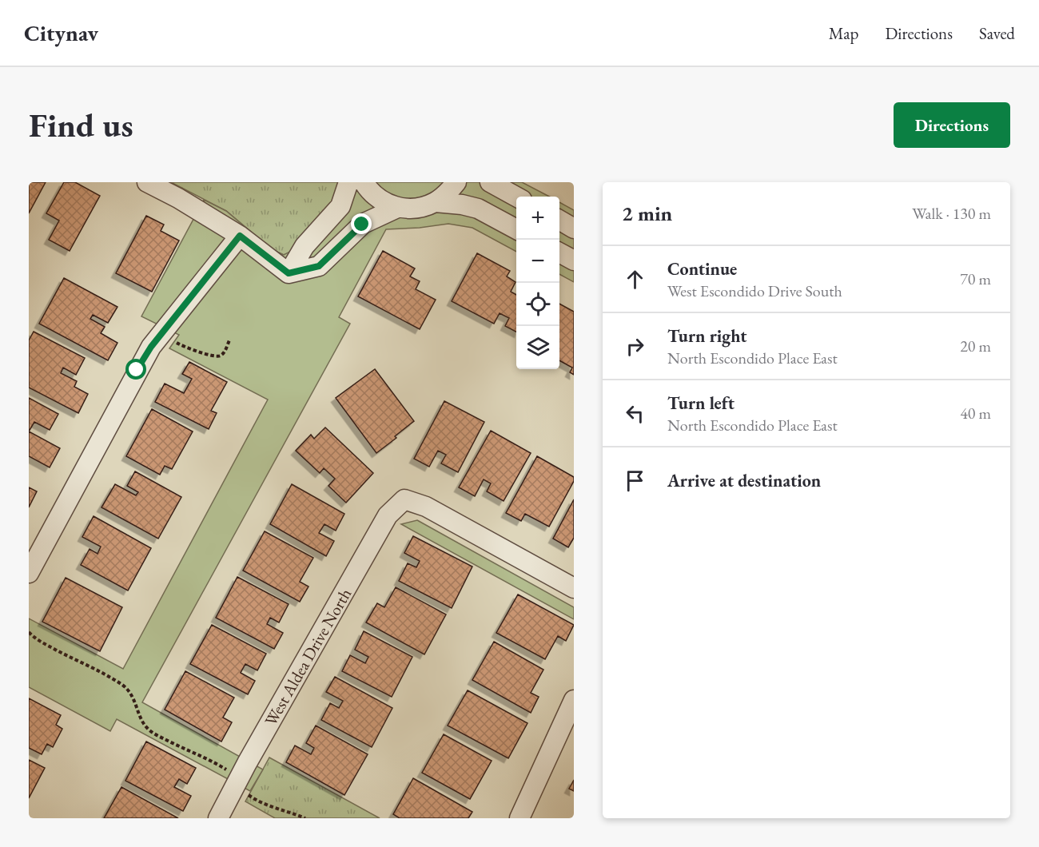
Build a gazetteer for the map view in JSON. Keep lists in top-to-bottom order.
{
  "streets": {
    "street": ["West Aldea Drive North"]
  },
  "page": {
    "header": "Citynav",
    "nav": ["Map", "Directions", "Saved"],
    "buttons": "Directions",
    "title": "Find us",
    "heading": ["2 min", "Walk · 130 m"],
    "map_buttons": ["+", "−"],
    "list": [
      ["Continue", "West Escondido Drive South", "70 m"],
      ["Turn right", "North Escondido Place East", "20 m"],
      ["Turn left", "North Escondido Place East", "40 m"],
      "Arrive at destination"
    ]
  }
}
